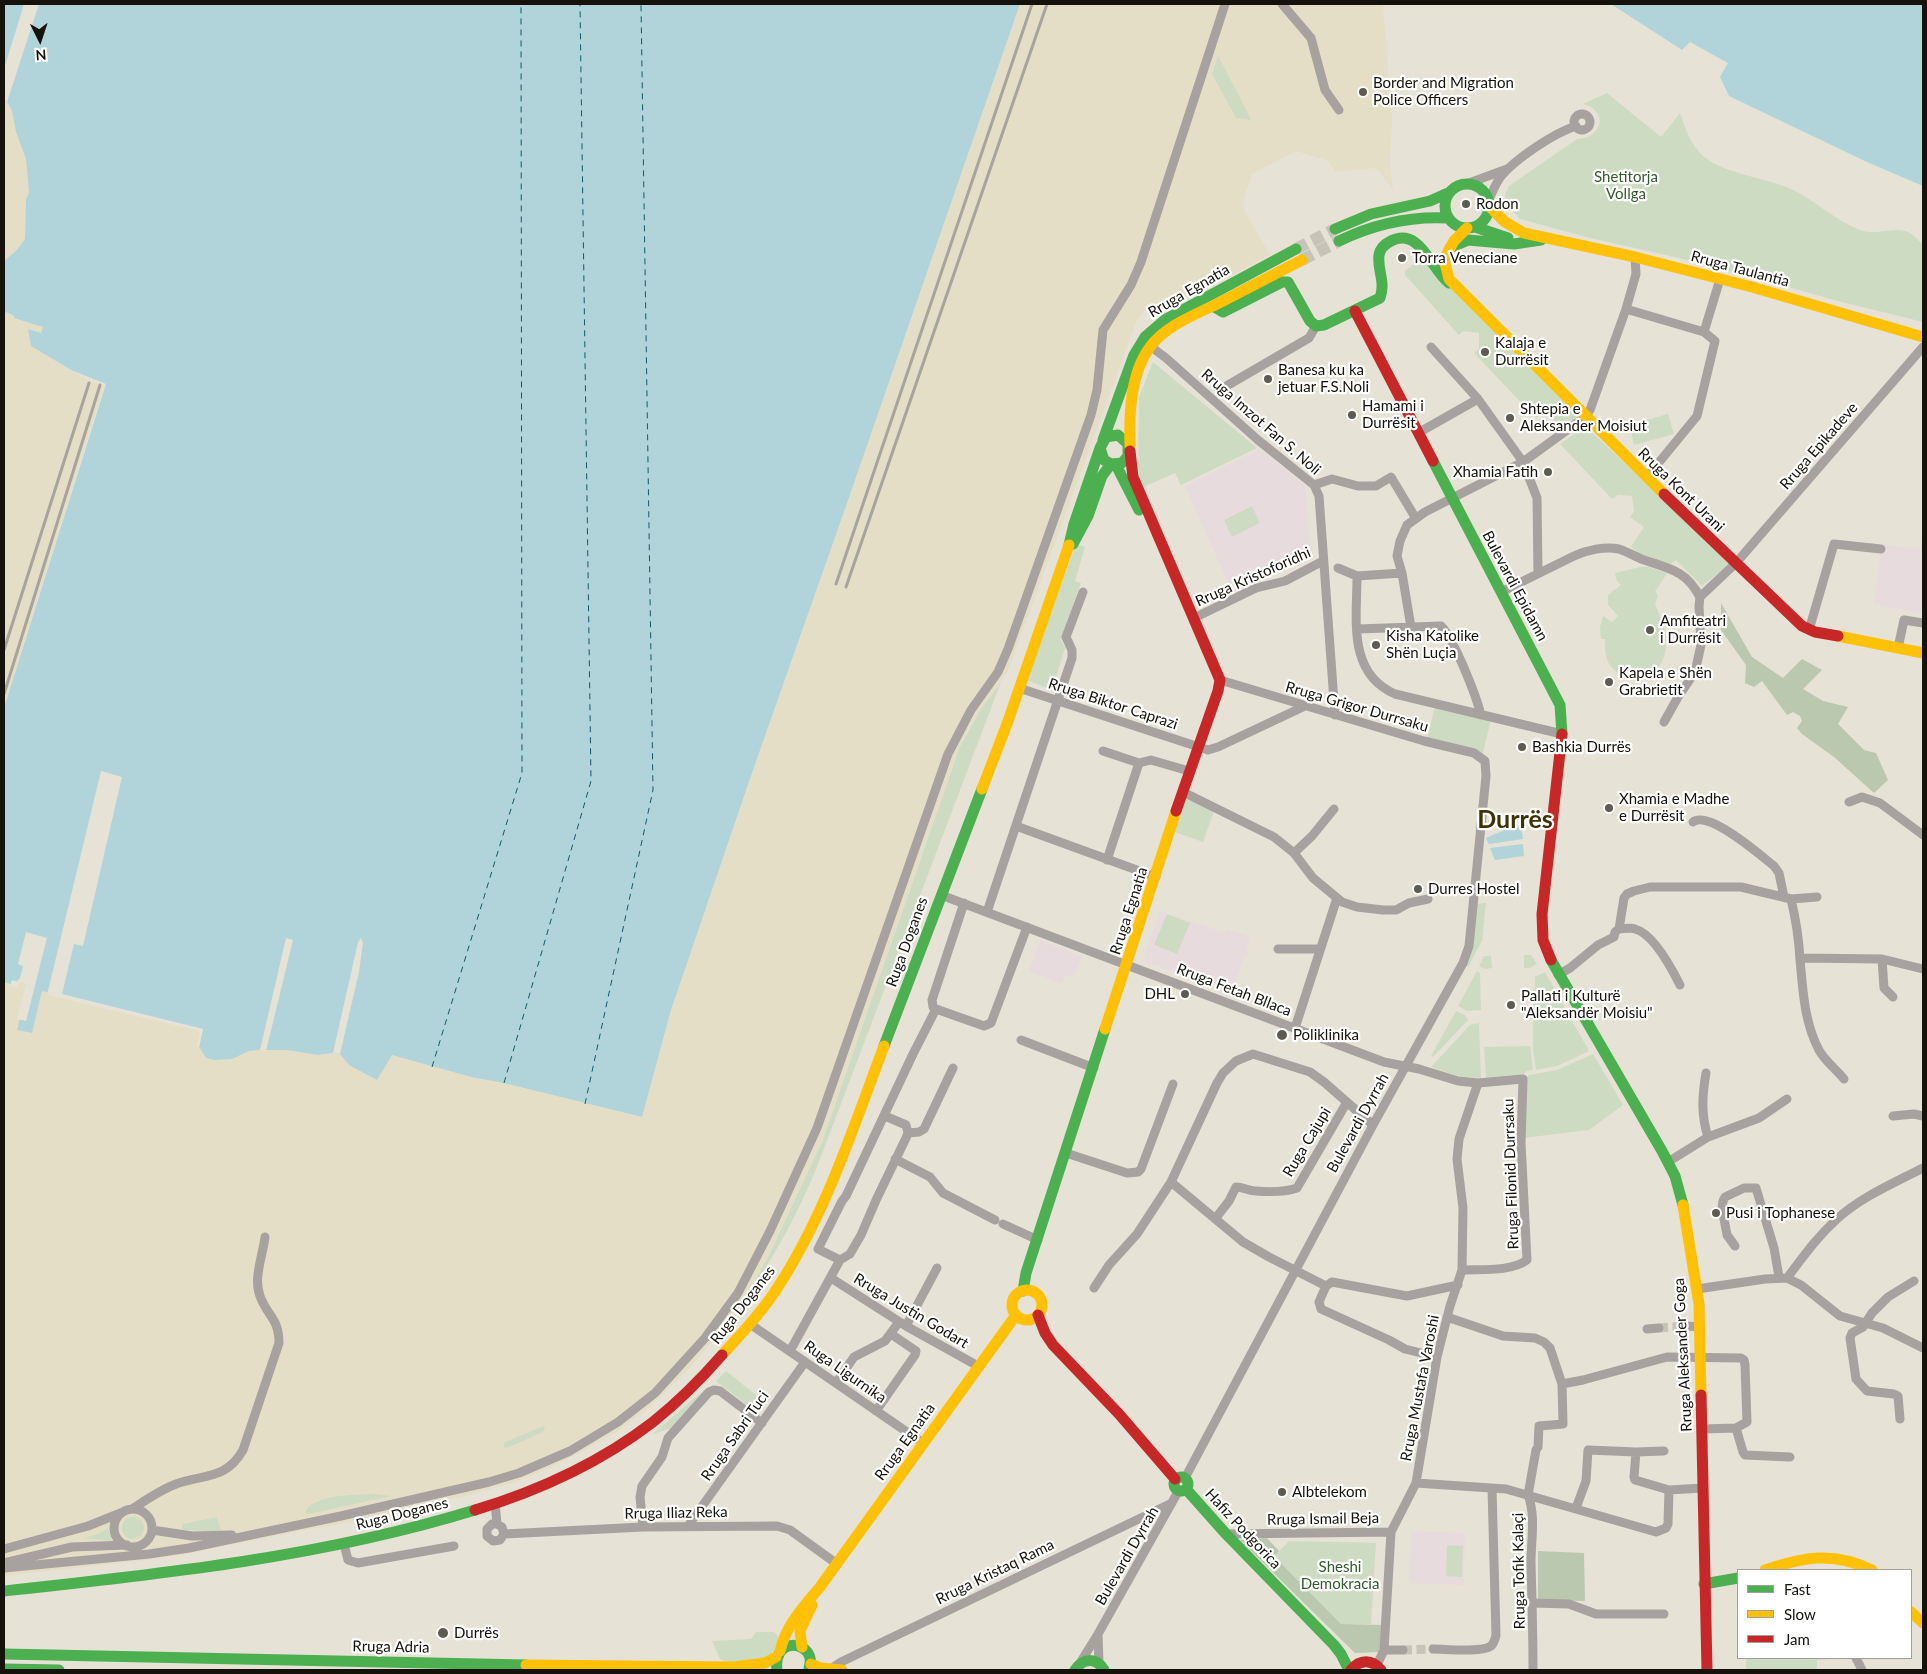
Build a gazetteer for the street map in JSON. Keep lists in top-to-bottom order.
{
  "streets": {
    "main road": [
      "Rruga Taulantia",
      "Rruga Egnatia",
      "Rruga Kont Urani",
      "Bulevardi Epidamn",
      "Ruga Doganes",
      "Rruga Aleksander Goga",
      "Hafiz Podgorica",
      "Rruga Adria"
    ],
    "street": [
      "Rruga Imzot Fan S. Noli",
      "Rruga Epikadeve",
      "Rruga Kristoforidhi",
      "Rruga Biktor Caprazi",
      "Rruga Grigor Durrsaku",
      "Rruga Fetah Bllaca",
      "Bulevardi Dyrrah",
      "Ruga Cajupi",
      "Rruga Filonid Durrsaku",
      "Rruga Justin Godart",
      "Ruga Ligurnika",
      "Rruga Mustafa Varoshi",
      "Rruga Sabri Tuci",
      "Rruga Iliaz Reka",
      "Rruga Ismail Beja",
      "Rruga Tofik Kalaçi",
      "Rruga Kristaq Rama"
    ]
  },
  "crossings": [
    ["Rruga Egnatia", "Rruga Imzot Fan S. Noli"],
    ["Rruga Egnatia", "Rruga Kristoforidhi"],
    ["Rruga Egnatia", "Rruga Biktor Caprazi"],
    ["Rruga Egnatia", "Rruga Grigor Durrsaku"],
    ["Rruga Egnatia", "Ruga Doganes"],
    ["Rruga Egnatia", "Rruga Fetah Bllaca"],
    ["Rruga Egnatia", "Rruga Justin Godart"],
    ["Rruga Egnatia", "Ruga Ligurnika"],
    ["Rruga Egnatia", "Rruga Iliaz Reka"],
    ["Rruga Egnatia", "Hafiz Podgorica"],
    ["Rruga Egnatia", "Rruga Adria"],
    ["Rruga Imzot Fan S. Noli", "Rruga Kristoforidhi"],
    ["Rruga Imzot Fan S. Noli", "Rruga Grigor Durrsaku"],
    ["Rruga Epikadeve", "Rruga Kont Urani"],
    ["Rruga Kont Urani", "Bulevardi Epidamn"],
    ["Bulevardi Epidamn", "Rruga Aleksander Goga"],
    ["Rruga Biktor Caprazi", "Rruga Grigor Durrsaku"],
    ["Rruga Biktor Caprazi", "Ruga Doganes"],
    ["Rruga Grigor Durrsaku", "Bulevardi Dyrrah"],
    ["Ruga Doganes", "Rruga Fetah Bllaca"],
    ["Ruga Doganes", "Ruga Ligurnika"],
    ["Rruga Fetah Bllaca", "Bulevardi Dyrrah"],
    ["Rruga Fetah Bllaca", "Rruga Filonid Durrsaku"],
    ["Rruga Fetah Bllaca", "Rruga Mustafa Varoshi"],
    ["Bulevardi Dyrrah", "Hafiz Podgorica"],
    ["Bulevardi Dyrrah", "Rruga Kristaq Rama"],
    ["Rruga Filonid Durrsaku", "Rruga Mustafa Varoshi"],
    ["Ruga Ligurnika", "Rruga Sabri Tuci"],
    ["Rruga Mustafa Varoshi", "Rruga Ismail Beja"],
    ["Rruga Mustafa Varoshi", "Hafiz Podgorica"],
    ["Rruga Mustafa Varoshi", "Rruga Tofik Kalaçi"],
    ["Rruga Sabri Tuci", "Rruga Iliaz Reka"],
    ["Rruga Ismail Beja", "Hafiz Podgorica"]
  ],
  "districts": ["Durrës"],
  "parks": ["Shetitorja Vollga", "Sheshi Demokracia"],
  "places": [
    "Border and Migration Police Officers",
    "Rodon",
    "Torra Veneciane",
    "Kalaja e Durrësit",
    "Banesa ku ka jetuar F.S.Noli",
    "Hamami i Durrësit",
    "Shtepia e Aleksander Moisiut",
    "Xhamia Fatih",
    "Amfiteatri i Durrësit",
    "Kisha Katolike Shën Luçia",
    "Kapela e Shën Grabrietit",
    "Bashkia Durrës",
    "Xhamia e Madhe e Durrësit",
    "Durres Hostel",
    "DHL",
    "Pallati i Kulturë \"Aleksandër Moisiu\"",
    "Poliklinika",
    "Pusi i Tophanese",
    "Albtelekom",
    "Durrës"
  ],
  "legend": ["Fast", "Slow", "Jam"],
  "north": "bottom"
}
